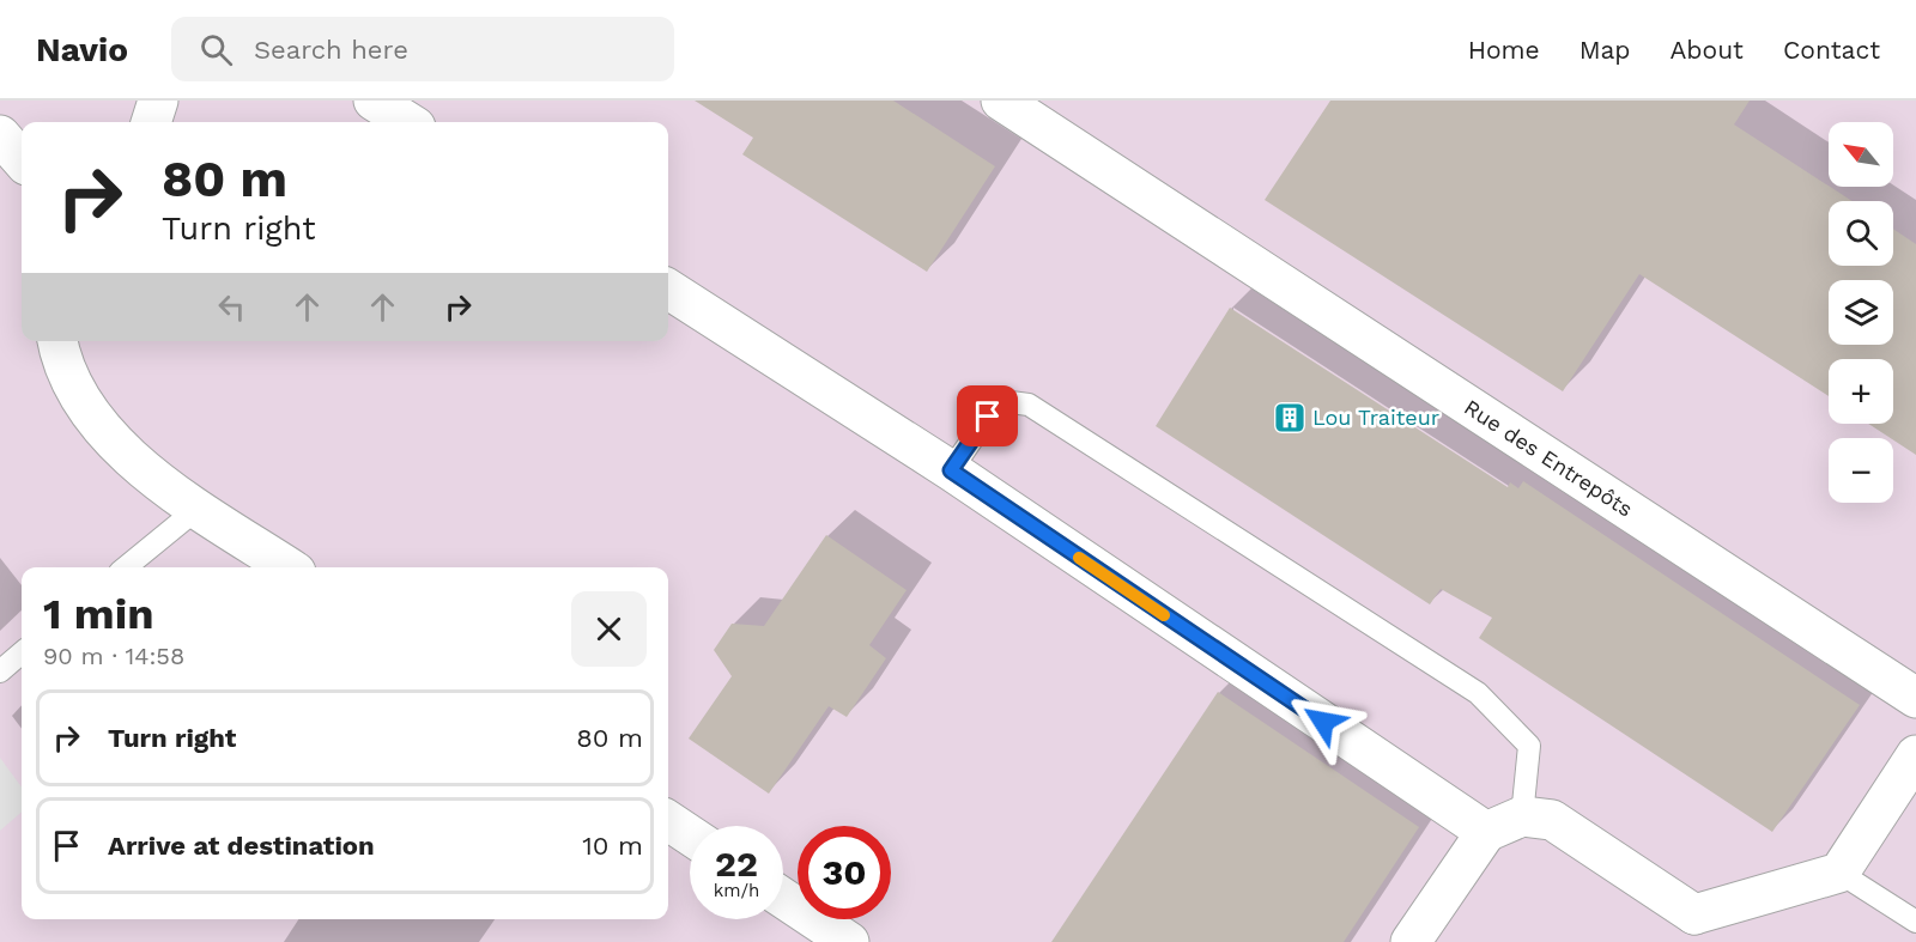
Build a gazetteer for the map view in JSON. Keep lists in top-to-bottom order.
{
  "streets": {
    "street": ["Rue des Entrepôts"]
  },
  "places": {
    "building": ["Lou Traiteur"]
  },
  "north": "top left",
  "page": {
    "header": "Navio",
    "search": "Search here",
    "nav": [
      "Home",
      "Map",
      "About",
      "Contact"
    ],
    "map_buttons": ["+", "−"],
    "turn": ["80 m", "Turn right"],
    "heading": ["1 min", "90 m · 14:58"],
    "list": [
      {
        "name": "Turn right",
        "value": "80 m"
      },
      {
        "name": "Arrive at destination",
        "value": "10 m"
      }
    ],
    "speed": "22 km/h",
    "limit": "30"
  }
}
